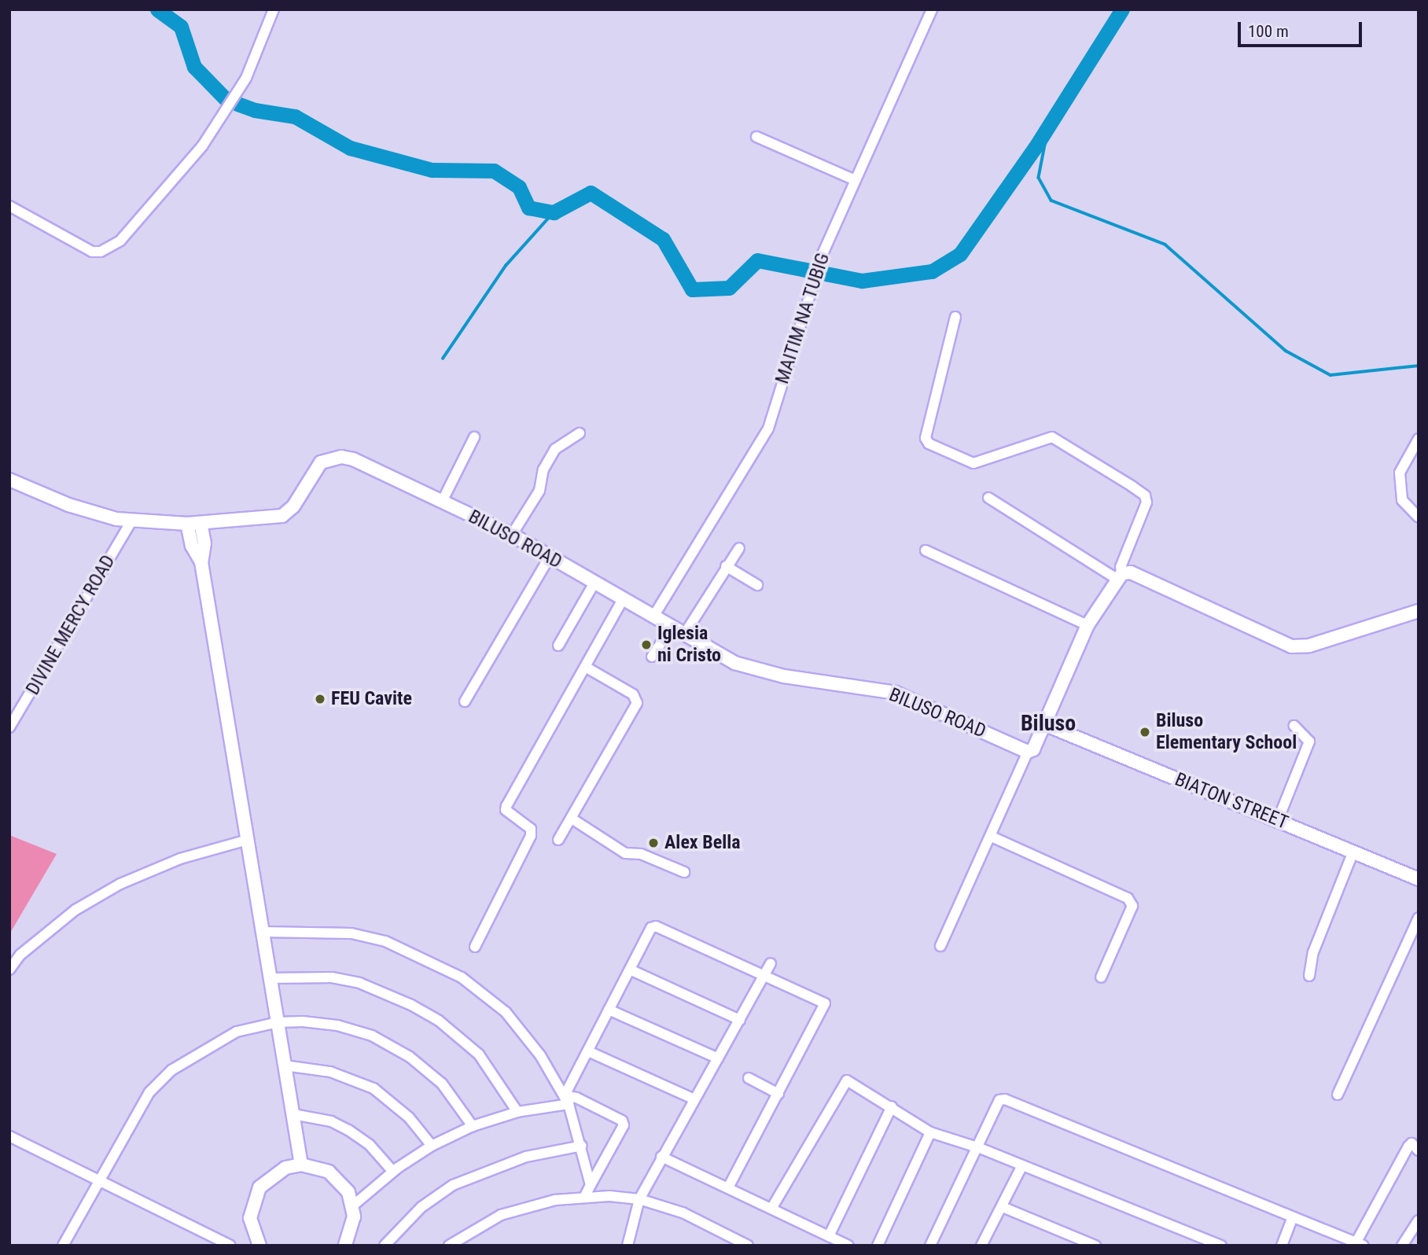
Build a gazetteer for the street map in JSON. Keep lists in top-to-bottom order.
{
  "streets": {
    "street": [
      "MAITIM NA TUBIG",
      "BILUSO ROAD",
      "DIVINE MERCY ROAD",
      "BIATON STREET"
    ]
  },
  "crossings": [
    ["MAITIM NA TUBIG", "BILUSO ROAD"],
    ["BILUSO ROAD", "DIVINE MERCY ROAD"]
  ],
  "districts": ["Biluso"],
  "places": [
    "Iglesia ni Cristo",
    "FEU Cavite",
    "Biluso Elementary School",
    "Alex Bella"
  ],
  "scale_bar": "100 m"
}
